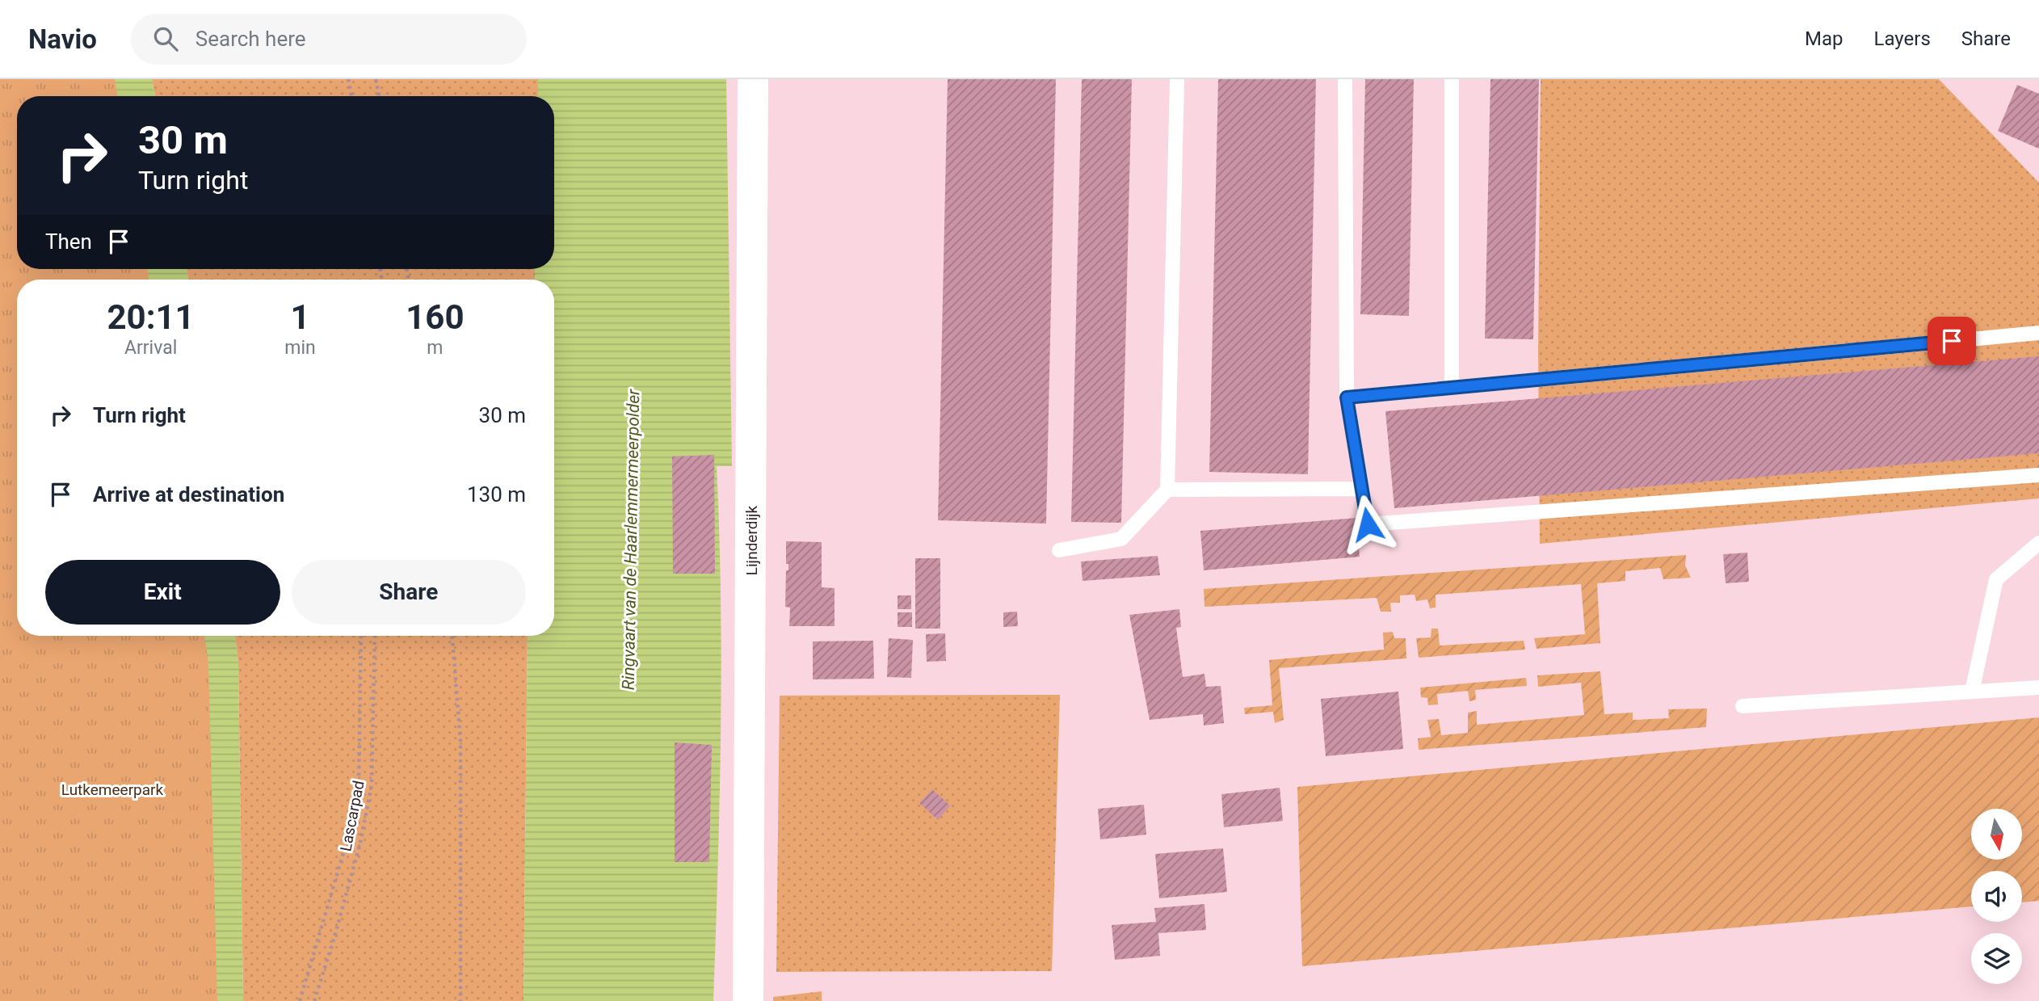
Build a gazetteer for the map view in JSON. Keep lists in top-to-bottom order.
{
  "streets": {
    "street": ["Lijnderdijk"],
    "path": ["Lascarpad"]
  },
  "water": ["Ringvaart van de Haarlemmermeerpolder"],
  "parks": ["Lutkemeerpark"],
  "north": "bottom",
  "page": {
    "header": "Navio",
    "search": "Search here",
    "nav": ["Map", "Layers", "Share"],
    "turn": ["30 m", "Turn right"],
    "then": "Then",
    "eta": [
      "20:11",
      "Arrival",
      "1",
      "min",
      "160",
      "m"
    ],
    "list": [
      {
        "name": "Turn right",
        "value": "30 m"
      },
      {
        "name": "Arrive at destination",
        "value": "130 m"
      }
    ],
    "buttons": ["Exit", "Share"]
  }
}
